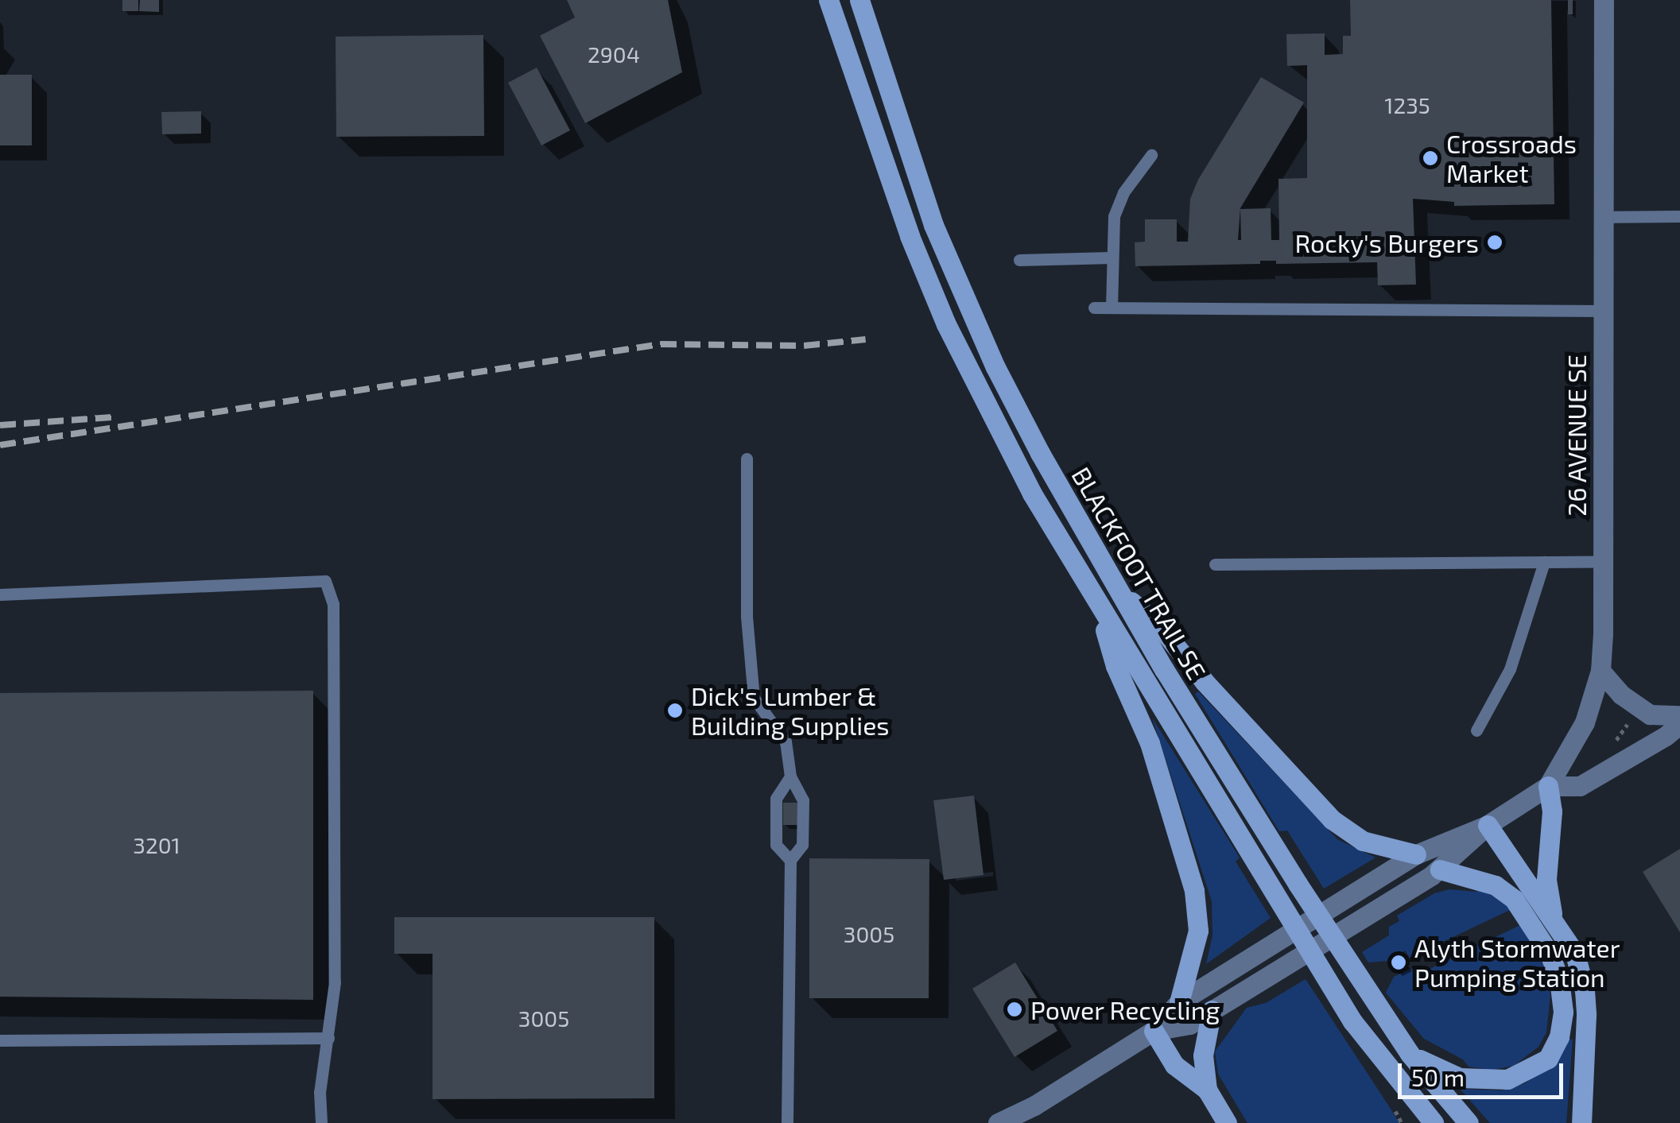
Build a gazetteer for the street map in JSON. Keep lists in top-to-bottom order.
{
  "streets": {
    "main road": ["BLACKFOOT TRAIL SE"],
    "street": ["26 AVENUE SE"]
  },
  "places": [
    "Crossroads Market",
    "Rocky's Burgers",
    "Dick's Lumber & Building Supplies",
    "Alyth Stormwater Pumping Station",
    "Power Recycling"
  ],
  "house_numbers": [
    "2904",
    "1235",
    "3201",
    "3005",
    "3005"
  ],
  "scale_bar": "50 m"
}
